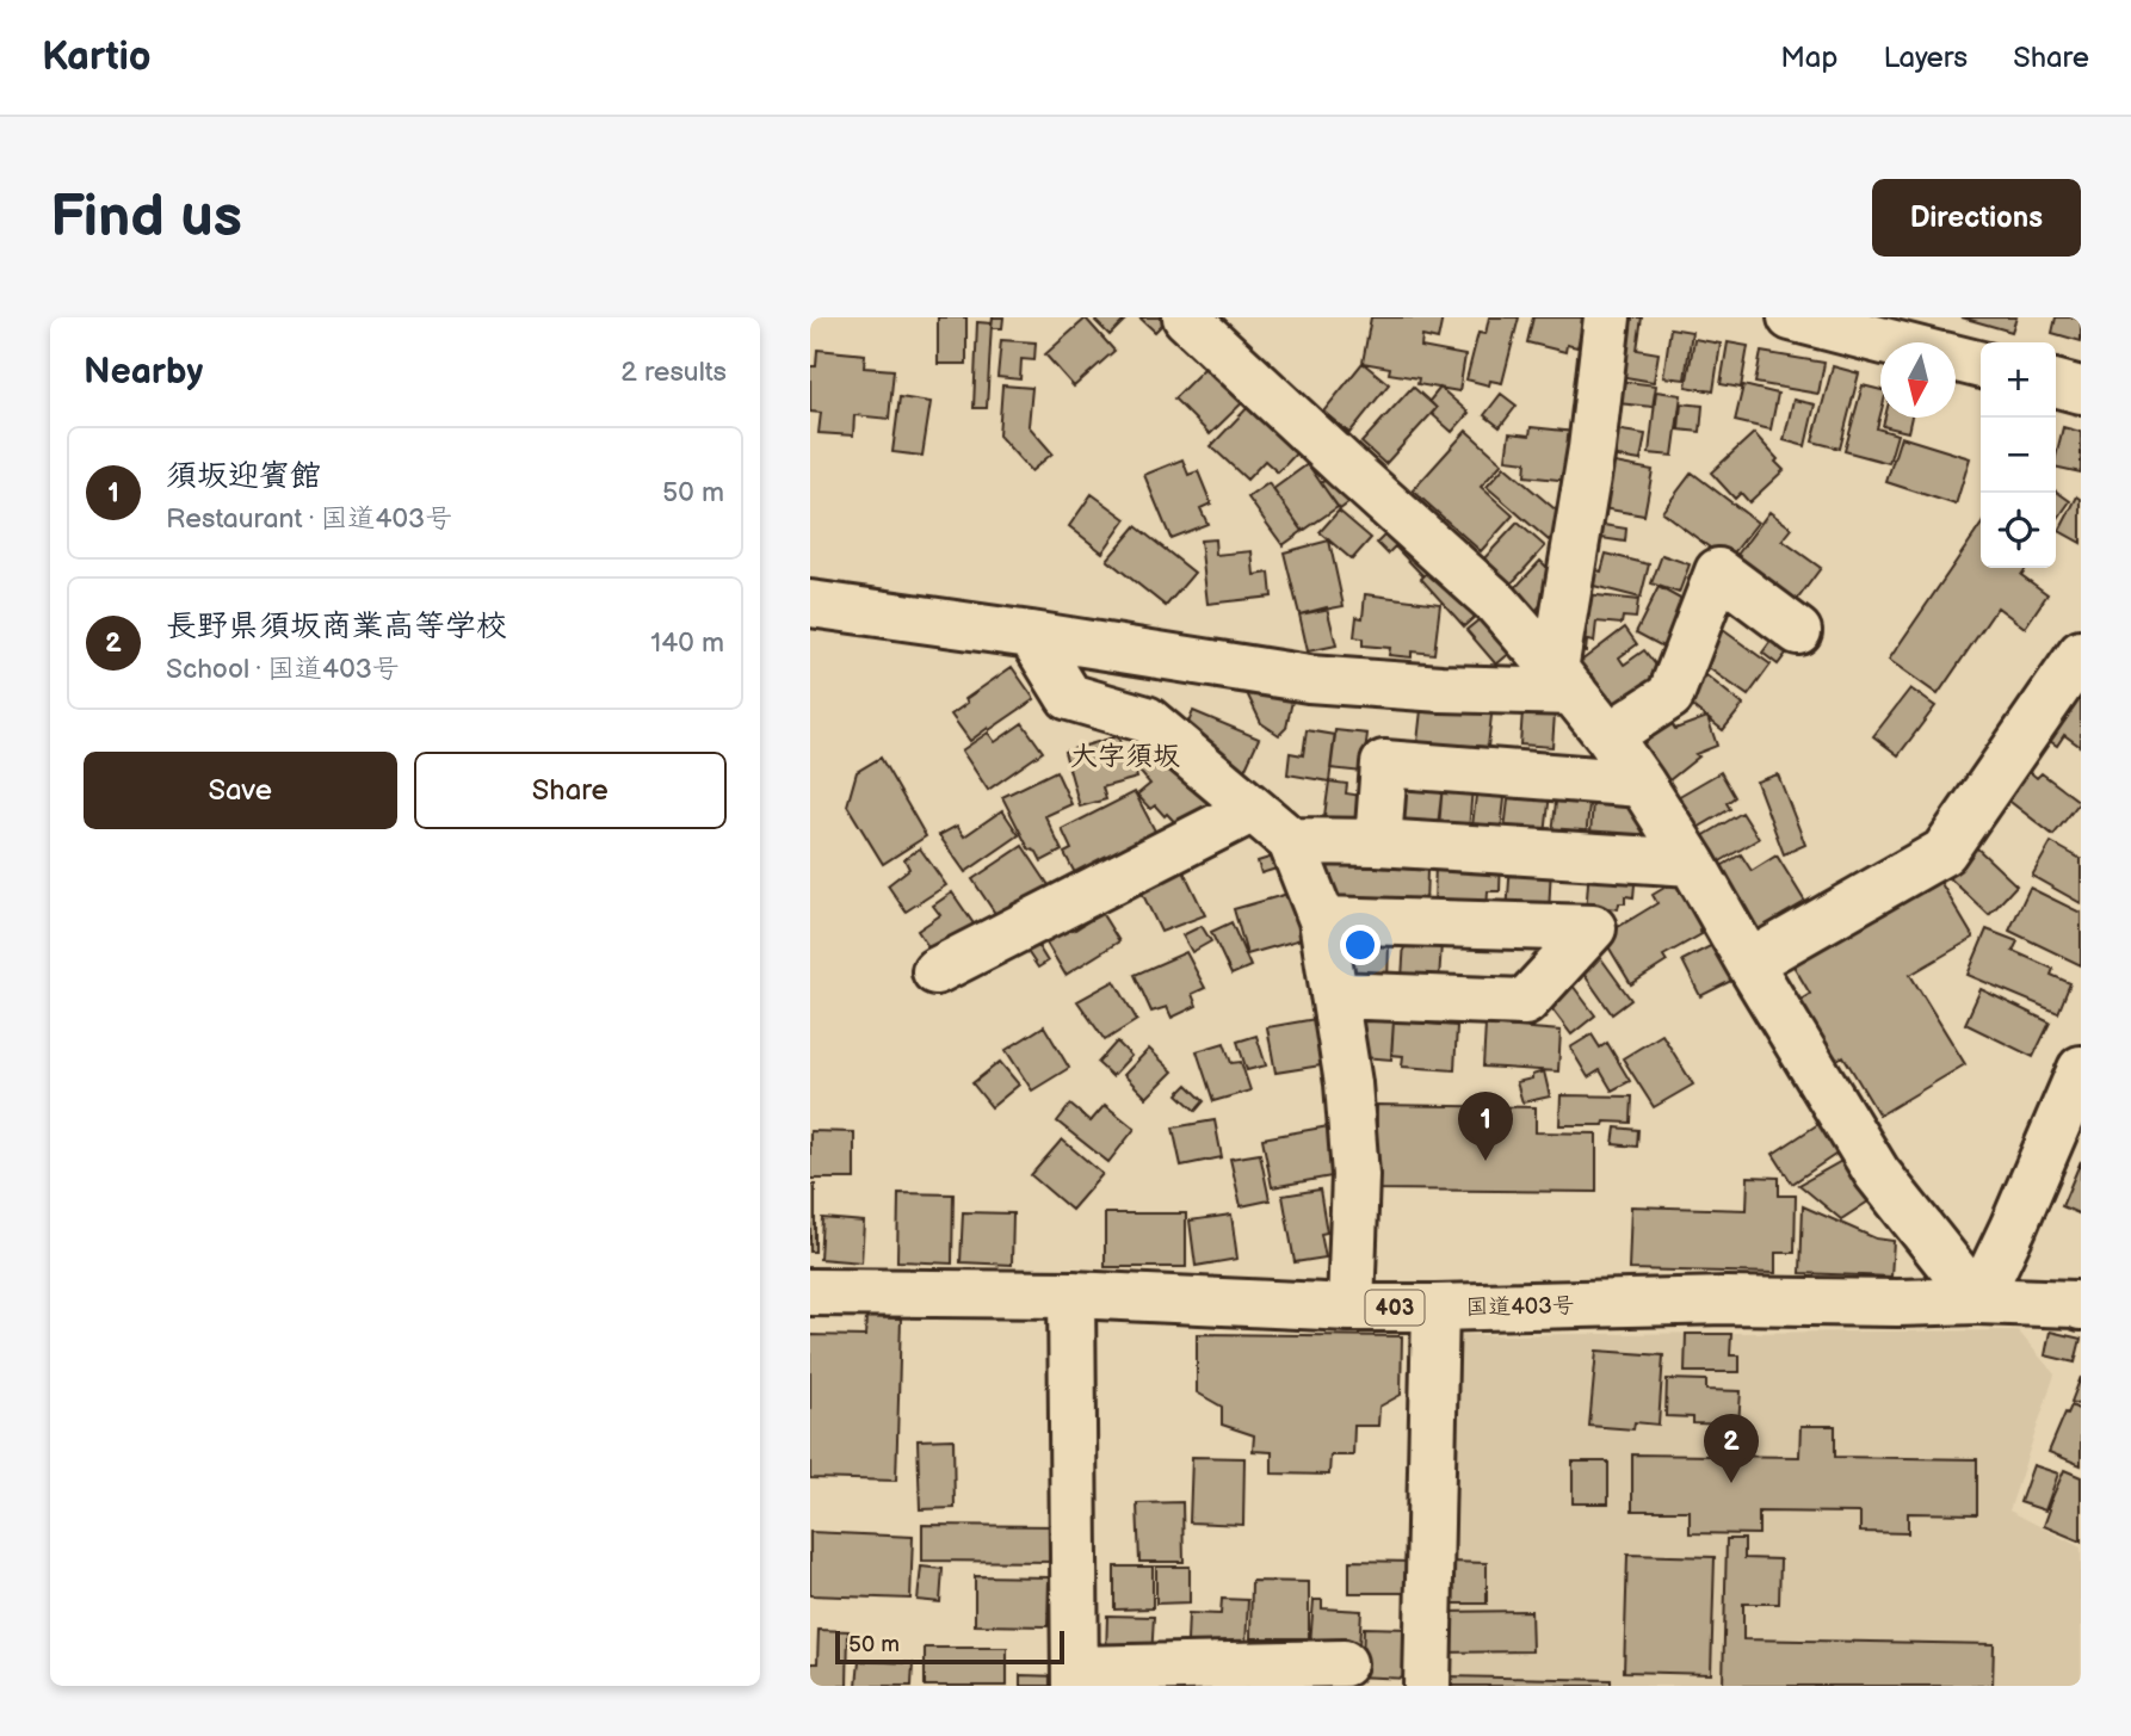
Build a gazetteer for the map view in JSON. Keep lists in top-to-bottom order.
{
  "streets": {
    "main road": ["国道403号", "403"]
  },
  "districts": ["大字須坂"],
  "scale_bar": "50 m",
  "north": "bottom",
  "page": {
    "header": "Kartio",
    "nav": ["Map", "Layers", "Share"],
    "buttons": [
      "Directions",
      ["Save", "Share"]
    ],
    "title": "Find us",
    "heading": ["Nearby", "2 results"],
    "map_buttons": ["+", "−"],
    "list": [
      {
        "mark": "1",
        "name": "須坂迎賓館",
        "note": "Restaurant · 国道403号",
        "value": "50 m"
      },
      {
        "mark": "2",
        "name": "長野県須坂商業高等学校",
        "note": "School · 国道403号",
        "value": "140 m"
      }
    ],
    "pins": ["1", "2"],
    "scale": "50 m"
  }
}
